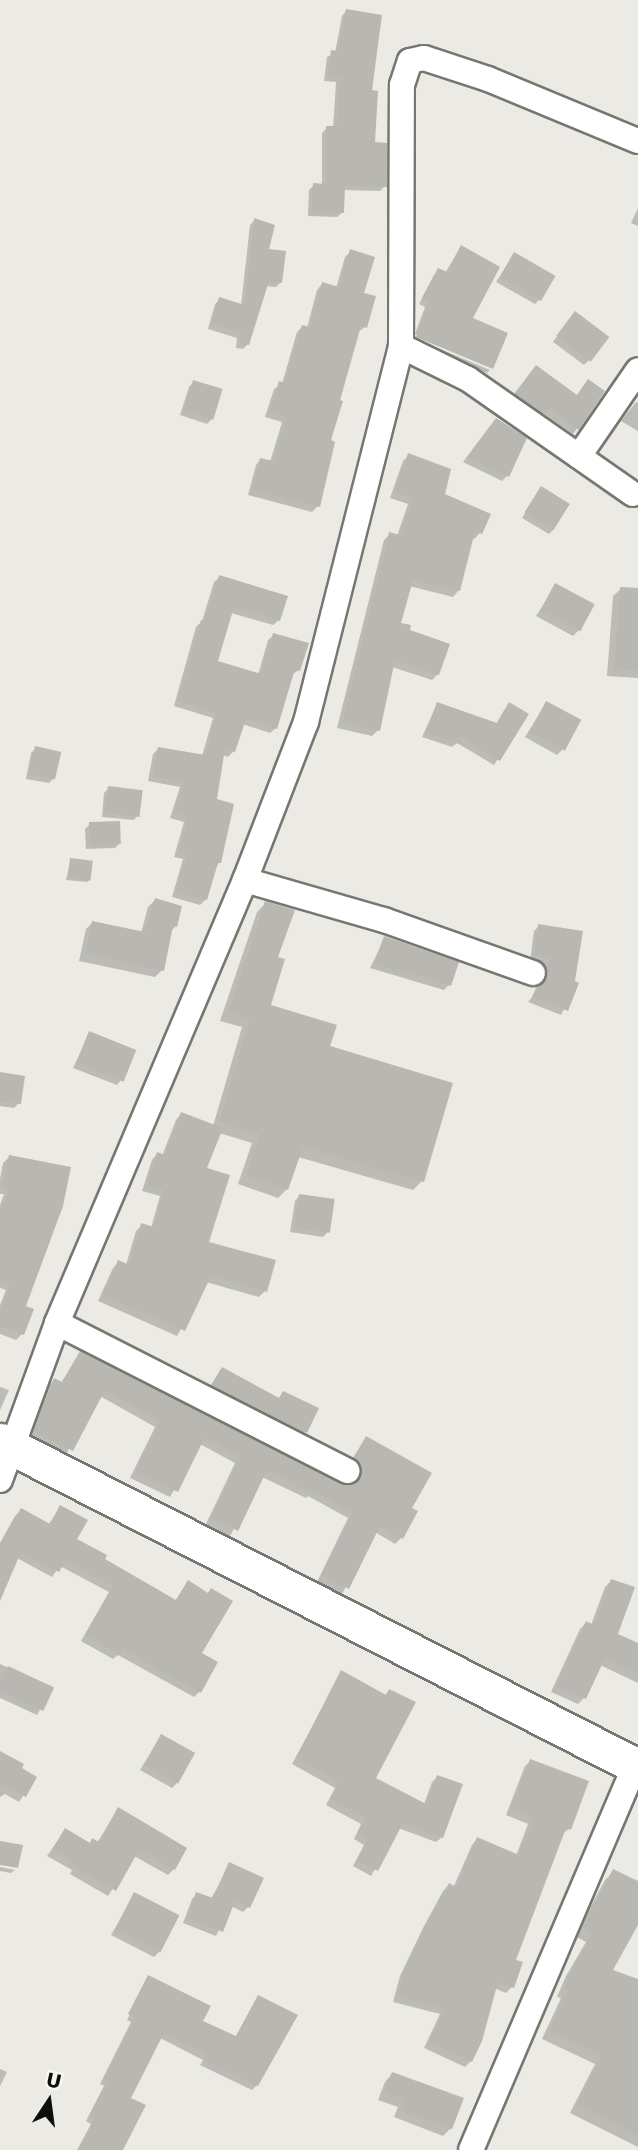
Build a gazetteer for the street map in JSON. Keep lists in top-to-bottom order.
{
  "north": "top"
}
